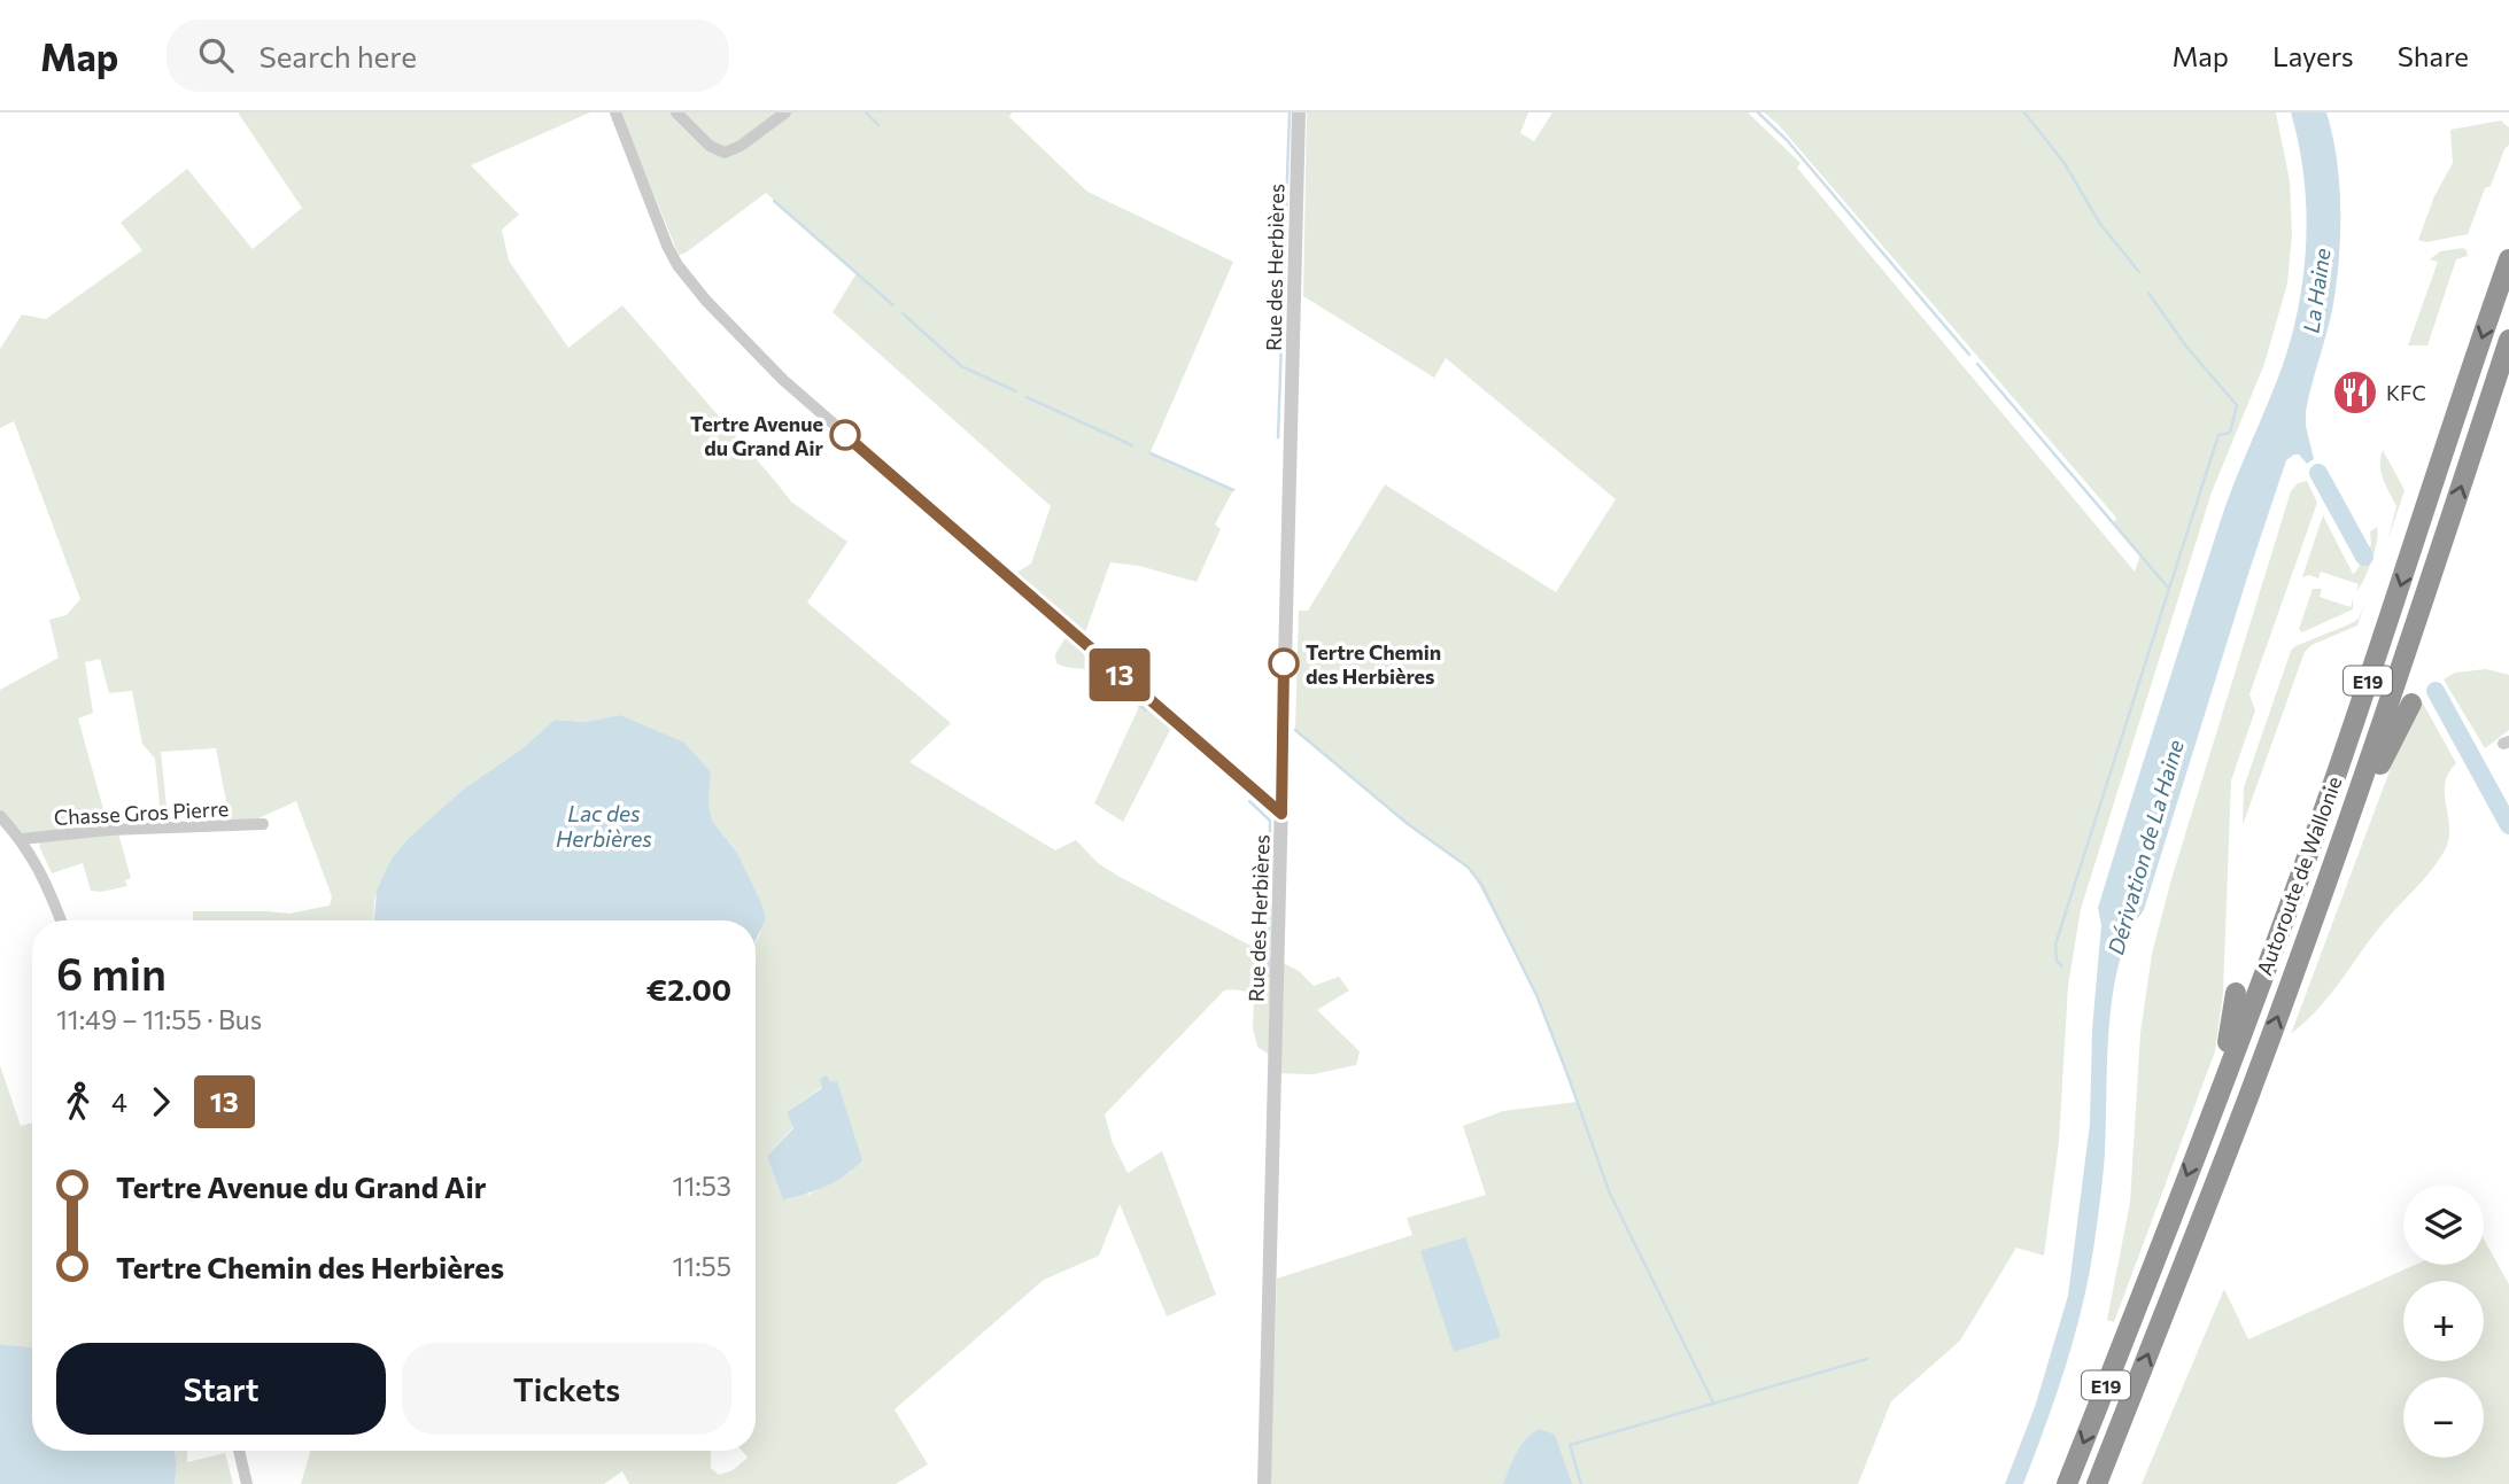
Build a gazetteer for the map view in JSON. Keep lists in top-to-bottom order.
{
  "streets": {
    "highway": ["E19", "Autoroute de Wallonie"],
    "street": ["Rue des Herbières", "Chasse Gros Pierre"]
  },
  "water": ["La Haine", "Lac des Herbières", "Dérivation de La Haine"],
  "places": {
    "restaurant": ["KFC"],
    "other": ["Tertre Avenue du Grand Air", "Tertre Chemin des Herbières"]
  },
  "lines": ["bus line 13"],
  "page": {
    "header": "Map",
    "search": "Search here",
    "nav": ["Map", "Layers", "Share"],
    "on_map": "13",
    "heading": ["6 min", "11:49 – 11:55 · Bus", "€2.00"],
    "legs": ["4", "13"],
    "list": [
      {
        "name": "Tertre Avenue du Grand Air",
        "value": "11:53"
      },
      {
        "name": "Tertre Chemin des Herbières",
        "value": "11:55"
      }
    ],
    "map_buttons": ["+", "−"],
    "buttons": ["Start", "Tickets"]
  }
}
